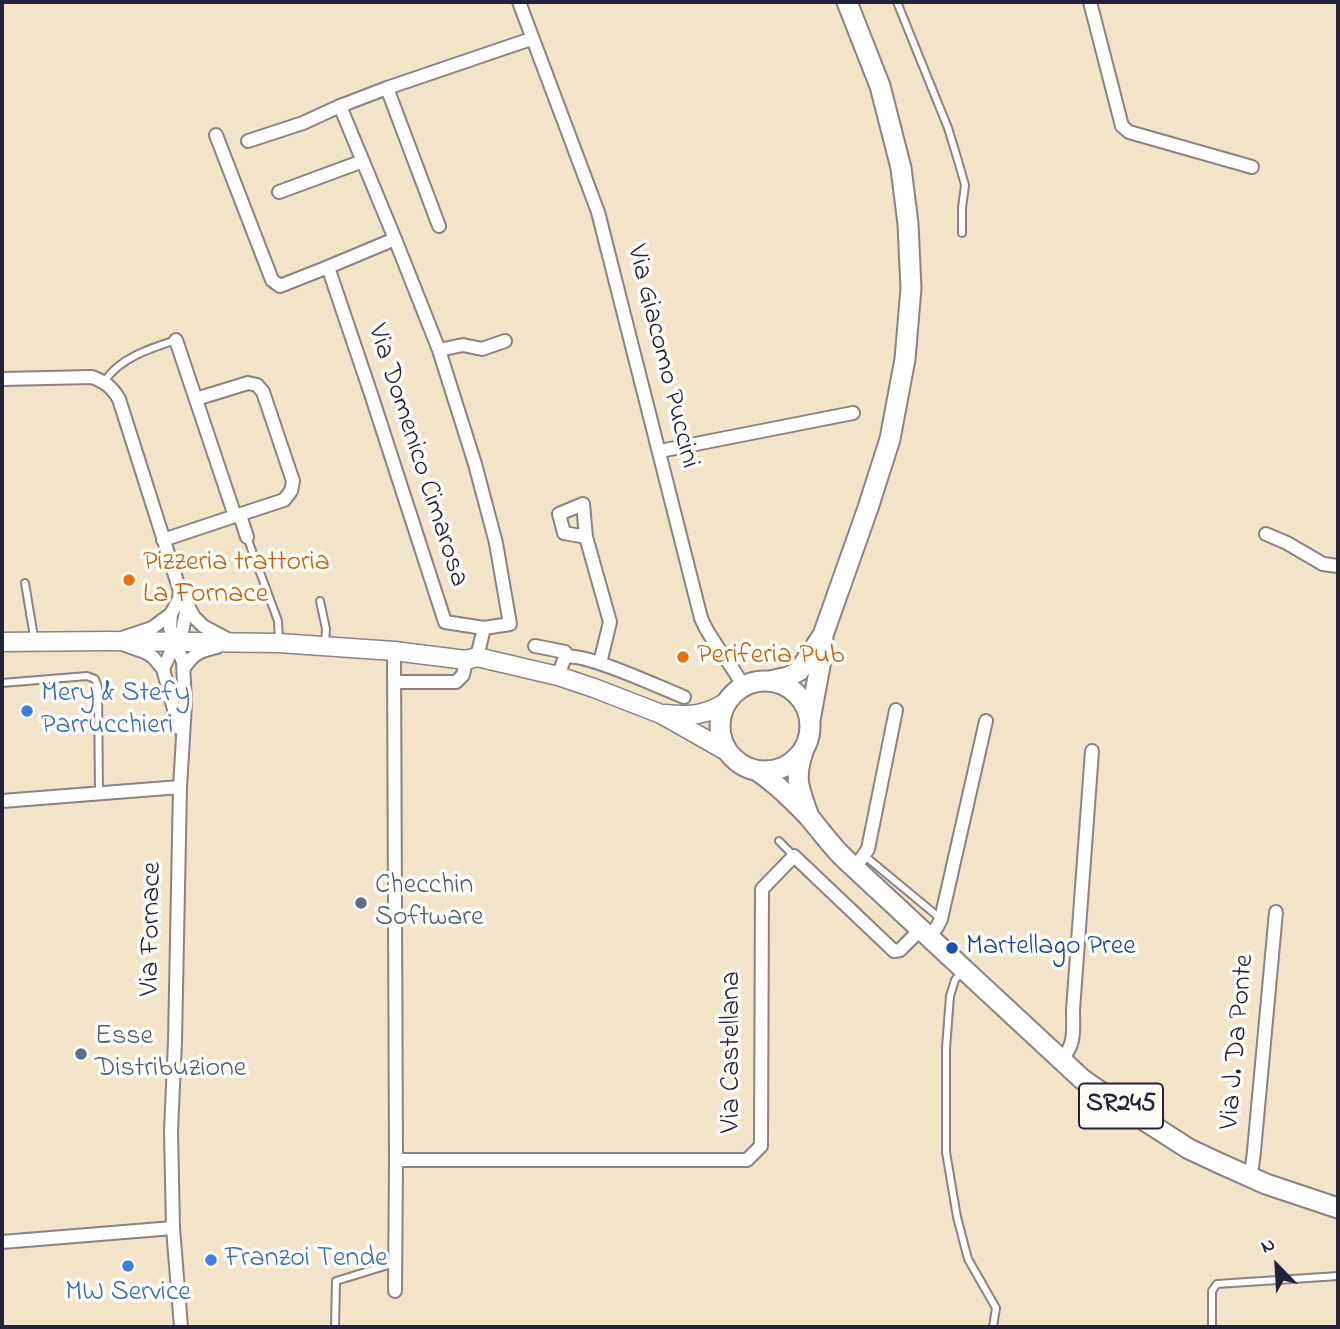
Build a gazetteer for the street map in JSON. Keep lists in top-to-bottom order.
{
  "streets": {
    "main road": ["SR245"],
    "street": [
      "Via Giacomo Puccini",
      "Via Domenico Cimarosa",
      "Via Fornace",
      "Via J. Da Ponte",
      "Via Castellana"
    ]
  },
  "crossings": [
    ["Via Giacomo Puccini", "SR245"],
    ["Via J. Da Ponte", "SR245"]
  ],
  "places": [
    "Pizzeria trattoria La Fornace",
    "Periferia Pub",
    "Mery & Stefy Parrucchieri",
    "Checchin Software",
    "Martellago Pree",
    "Esse Distribuzione",
    "Franzoi Tende",
    "MW Service"
  ],
  "north": "top left"
}
